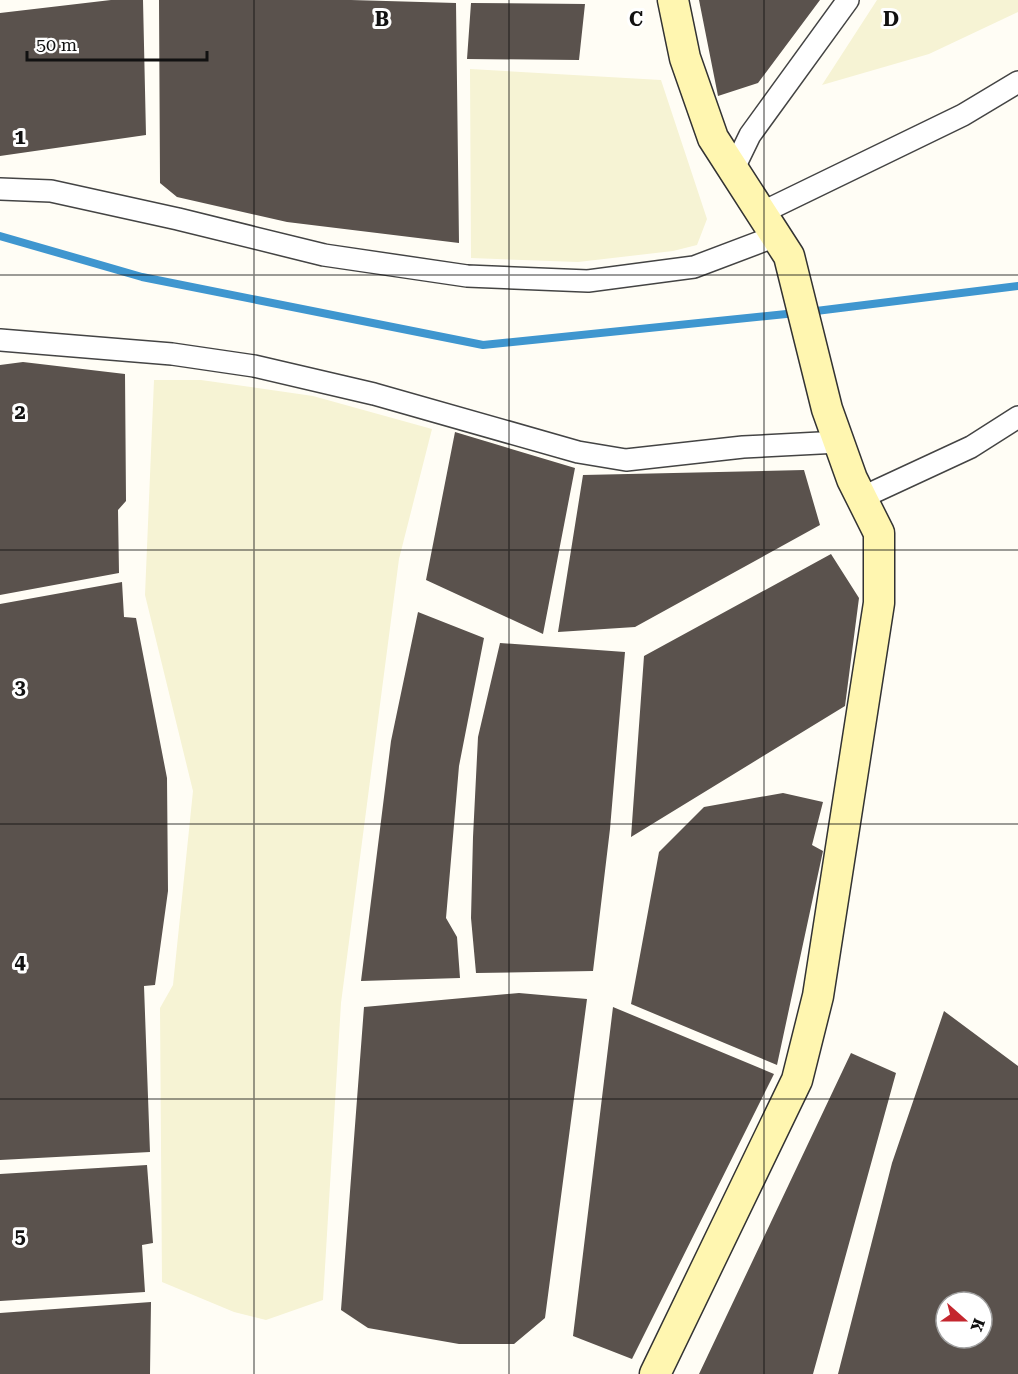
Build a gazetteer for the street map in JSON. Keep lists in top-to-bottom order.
{
  "scale_bar": "50 m",
  "north": "right",
  "grid": {
    "columns": ["B", "C", "D"],
    "rows": [
      "1",
      "2",
      "3",
      "4",
      "5"
    ]
  }
}
